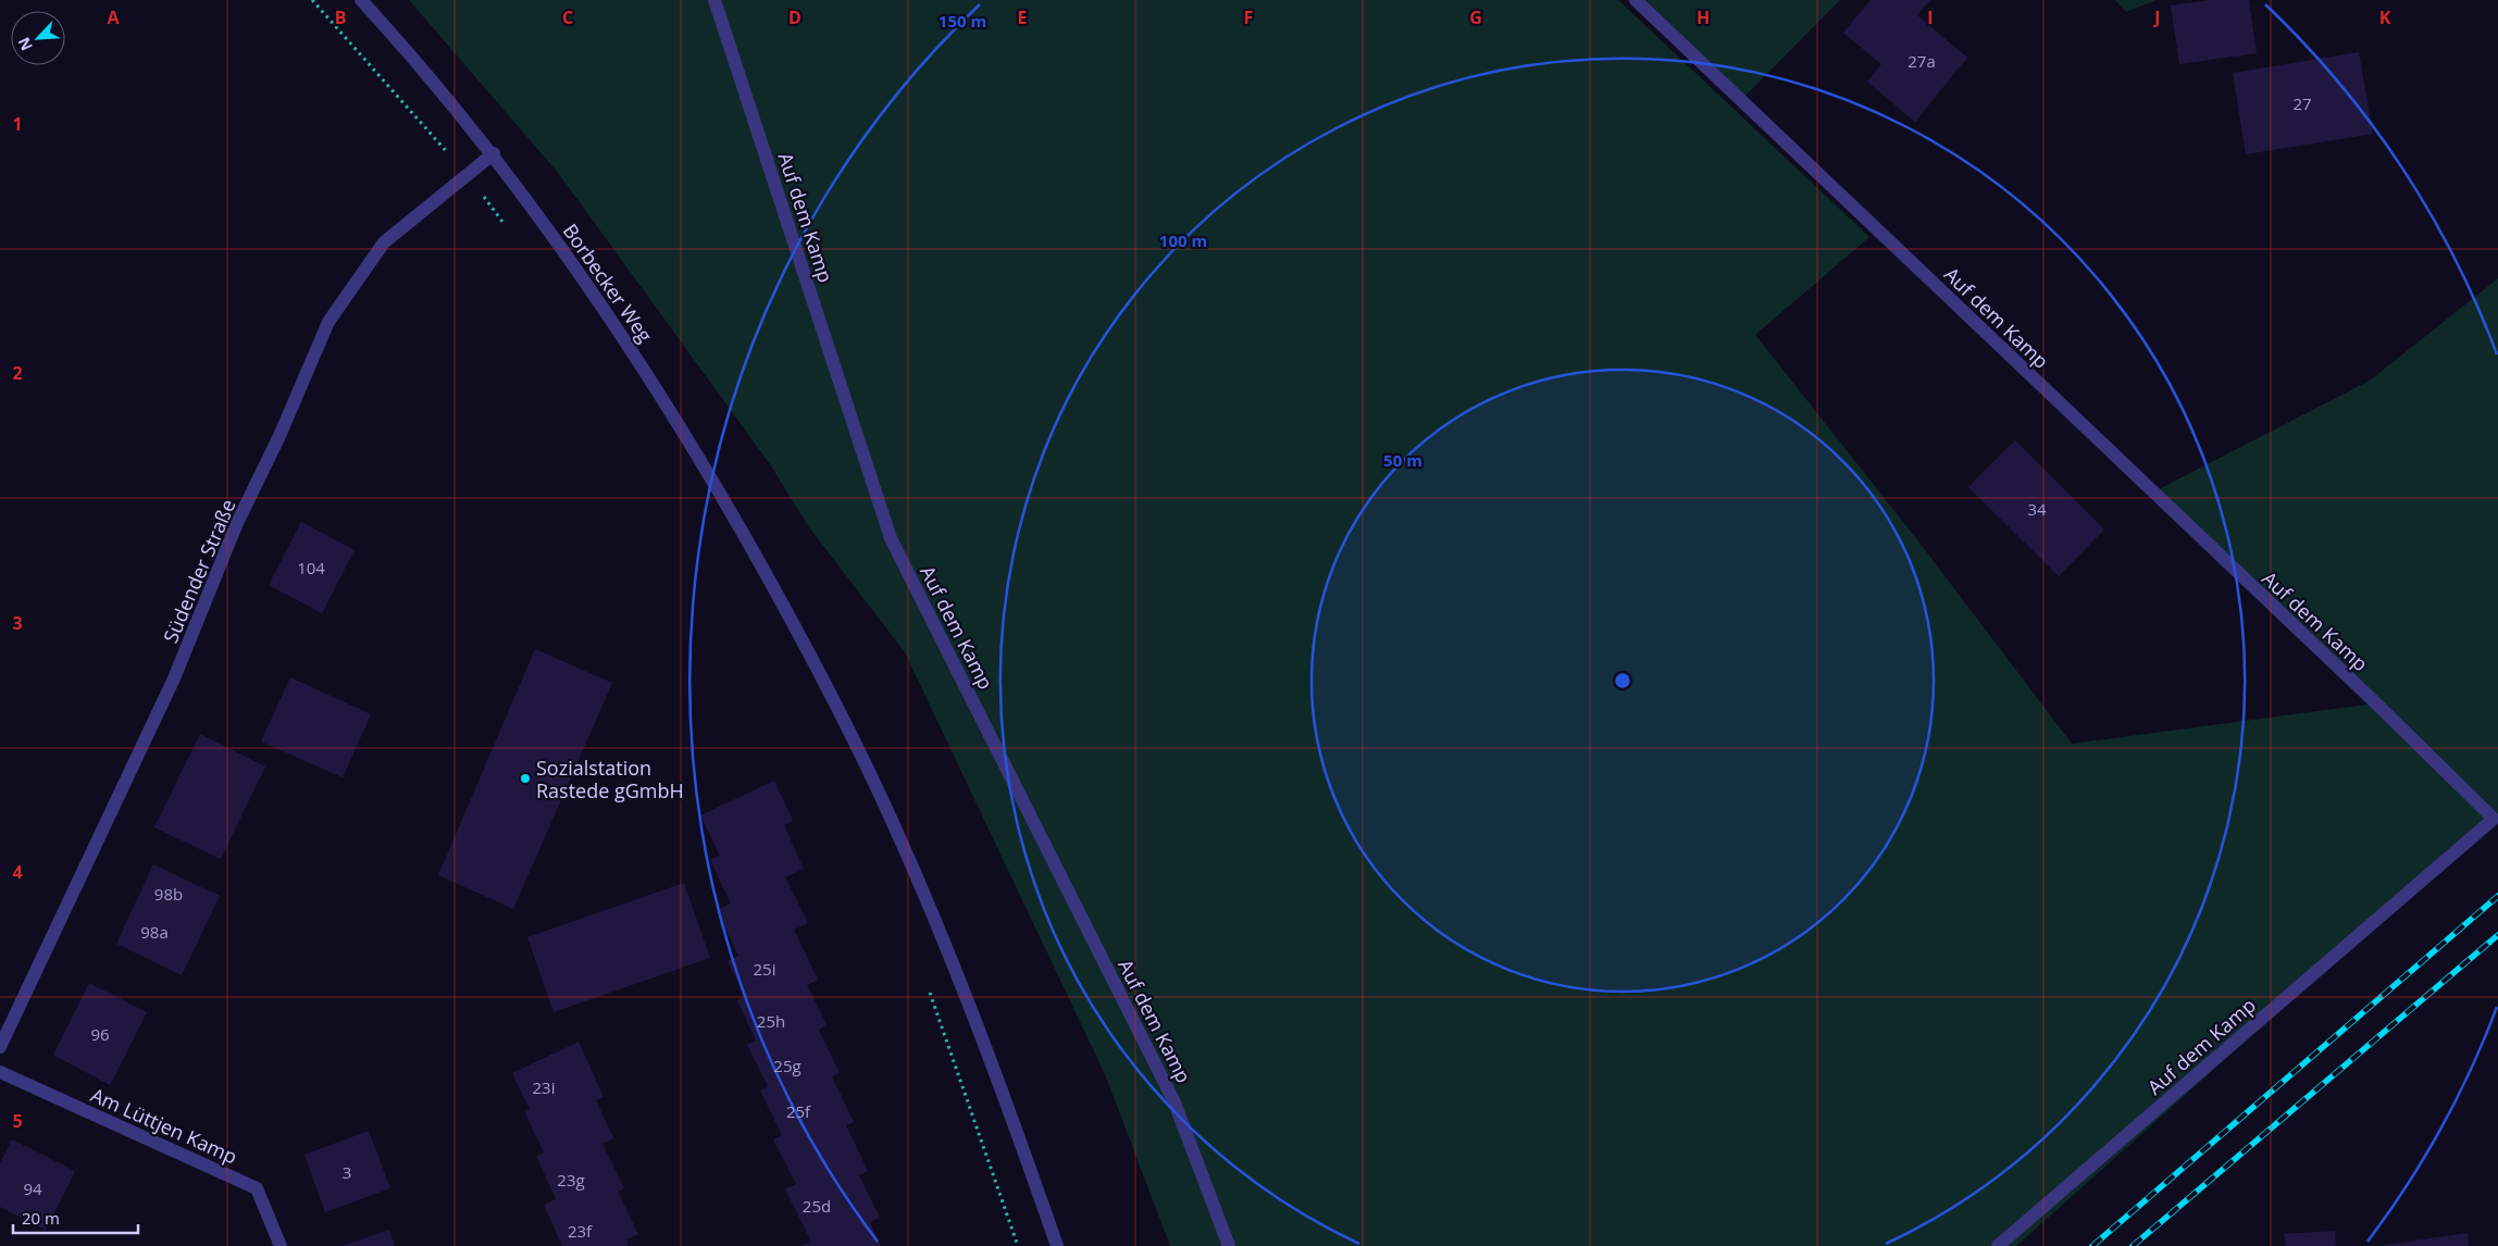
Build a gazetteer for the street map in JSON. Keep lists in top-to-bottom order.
{
  "streets": {
    "street": [
      "Auf dem Kamp",
      "Borbecker Weg",
      "Südender Straße",
      "Am Lüttjen Kamp"
    ]
  },
  "crossings": [
    ["Borbecker Weg", "Südender Straße"]
  ],
  "places": ["Sozialstation Rastede gGmbH"],
  "house_numbers": [
    "27a",
    "27",
    "34",
    "104",
    "98b",
    "98a",
    "25i",
    "25h",
    "96",
    "25g",
    "23i",
    "25f",
    "3",
    "23g",
    "94",
    "25d",
    "23f"
  ],
  "scale_bar": "20 m",
  "north": "bottom left",
  "grid": {
    "columns": [
      "A",
      "B",
      "C",
      "D",
      "E",
      "F",
      "G",
      "H",
      "I",
      "J",
      "K"
    ],
    "rows": [
      "1",
      "2",
      "3",
      "4",
      "5"
    ]
  },
  "rings": ["150 m", "100 m", "50 m"]
}
